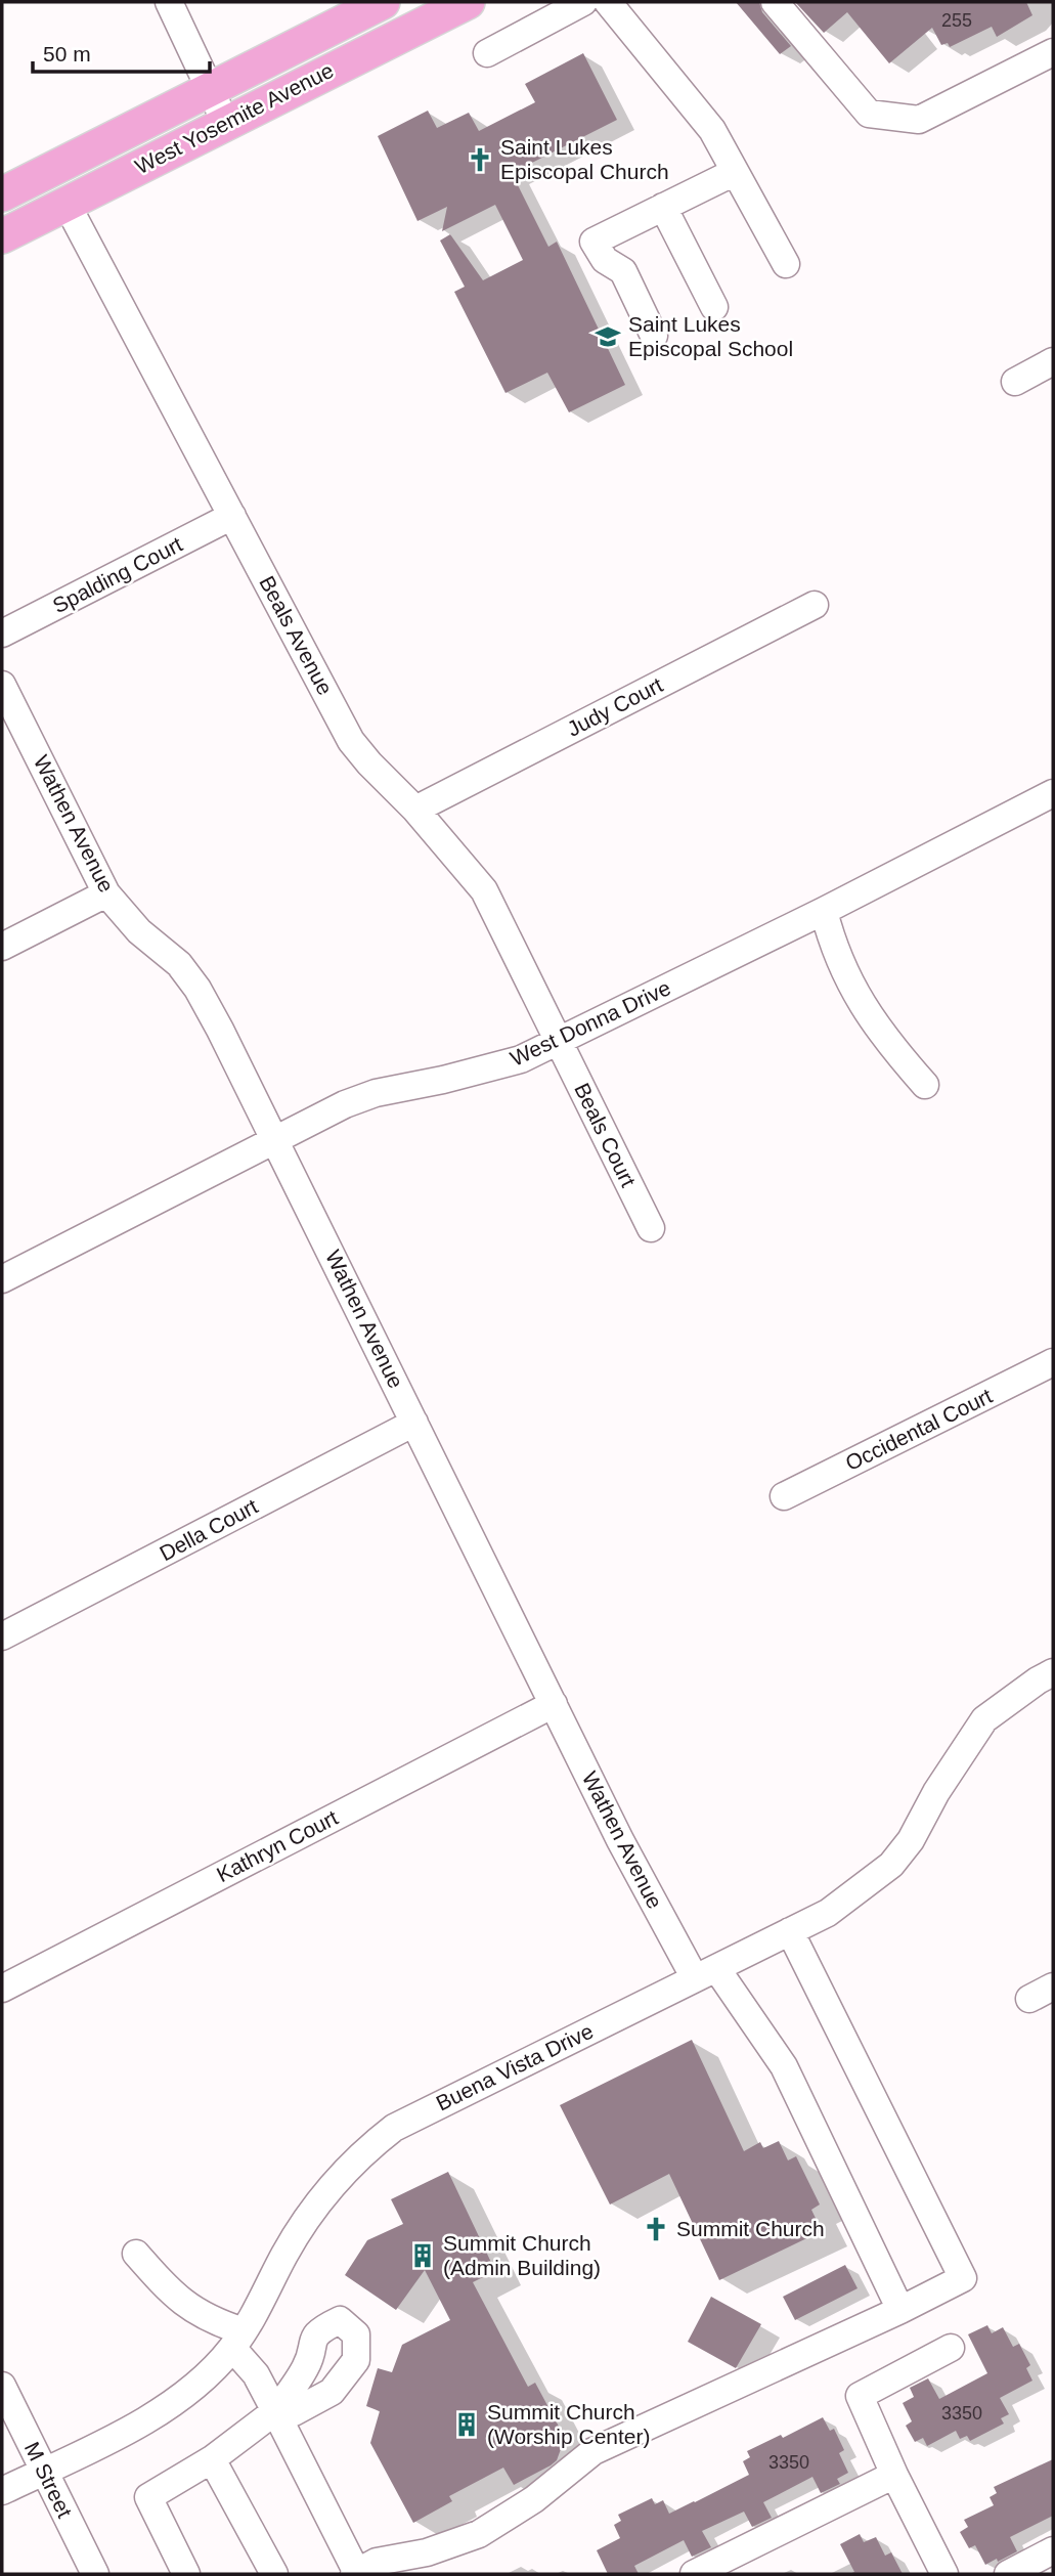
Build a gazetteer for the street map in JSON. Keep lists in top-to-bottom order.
{
  "streets": {
    "main road": ["West Yosemite Avenue"],
    "street": [
      "Spalding Court",
      "Beals Avenue",
      "Judy Court",
      "Wathen Avenue",
      "West Donna Drive",
      "Beals Court",
      "Occidental Court",
      "Della Court",
      "Kathryn Court",
      "Buena Vista Drive",
      "M Street"
    ]
  },
  "crossings": [
    ["West Yosemite Avenue", "Beals Avenue"],
    ["Spalding Court", "Beals Avenue"],
    ["Beals Avenue", "Judy Court"],
    ["Beals Avenue", "West Donna Drive"],
    ["Beals Avenue", "Beals Court"],
    ["Wathen Avenue", "West Donna Drive"],
    ["Wathen Avenue", "Della Court"],
    ["Wathen Avenue", "Kathryn Court"],
    ["Wathen Avenue", "Buena Vista Drive"],
    ["West Donna Drive", "Beals Court"],
    ["Buena Vista Drive", "M Street"]
  ],
  "places": {
    "church": ["Saint Lukes Episcopal Church", "Summit Church"],
    "school or university": ["Saint Lukes Episcopal School"],
    "building": ["Summit Church (Admin Building)", "Summit Church (Worship Center)"]
  },
  "house_numbers": ["255", "3350", "3350"],
  "scale_bar": "50 m"
}
